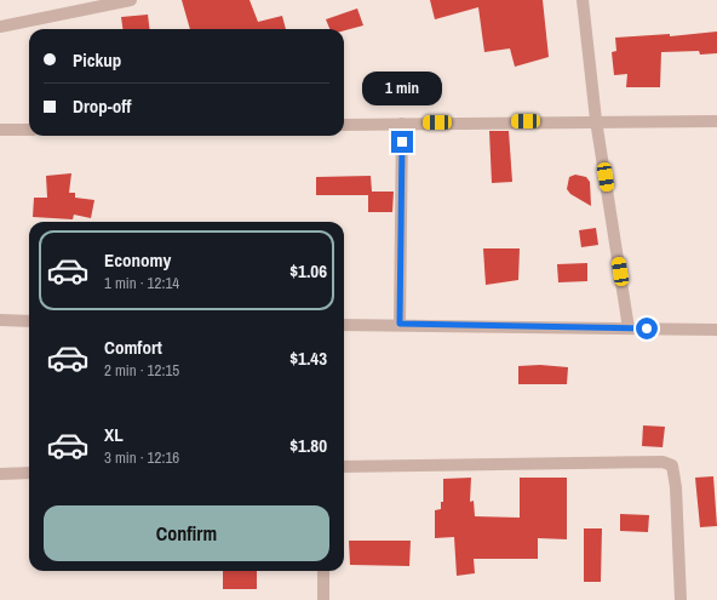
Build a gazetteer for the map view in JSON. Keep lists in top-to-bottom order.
{
  "page": {
    "banner": ["Pickup", "Drop-off"],
    "bubble": "1 min",
    "list": [
      {
        "name": "Economy",
        "note": "1 min · 12:14",
        "value": "$1.06"
      },
      {
        "name": "Comfort",
        "note": "2 min · 12:15",
        "value": "$1.43"
      },
      {
        "name": "XL",
        "note": "3 min · 12:16",
        "value": "$1.80"
      }
    ],
    "buttons": "Confirm"
  }
}
